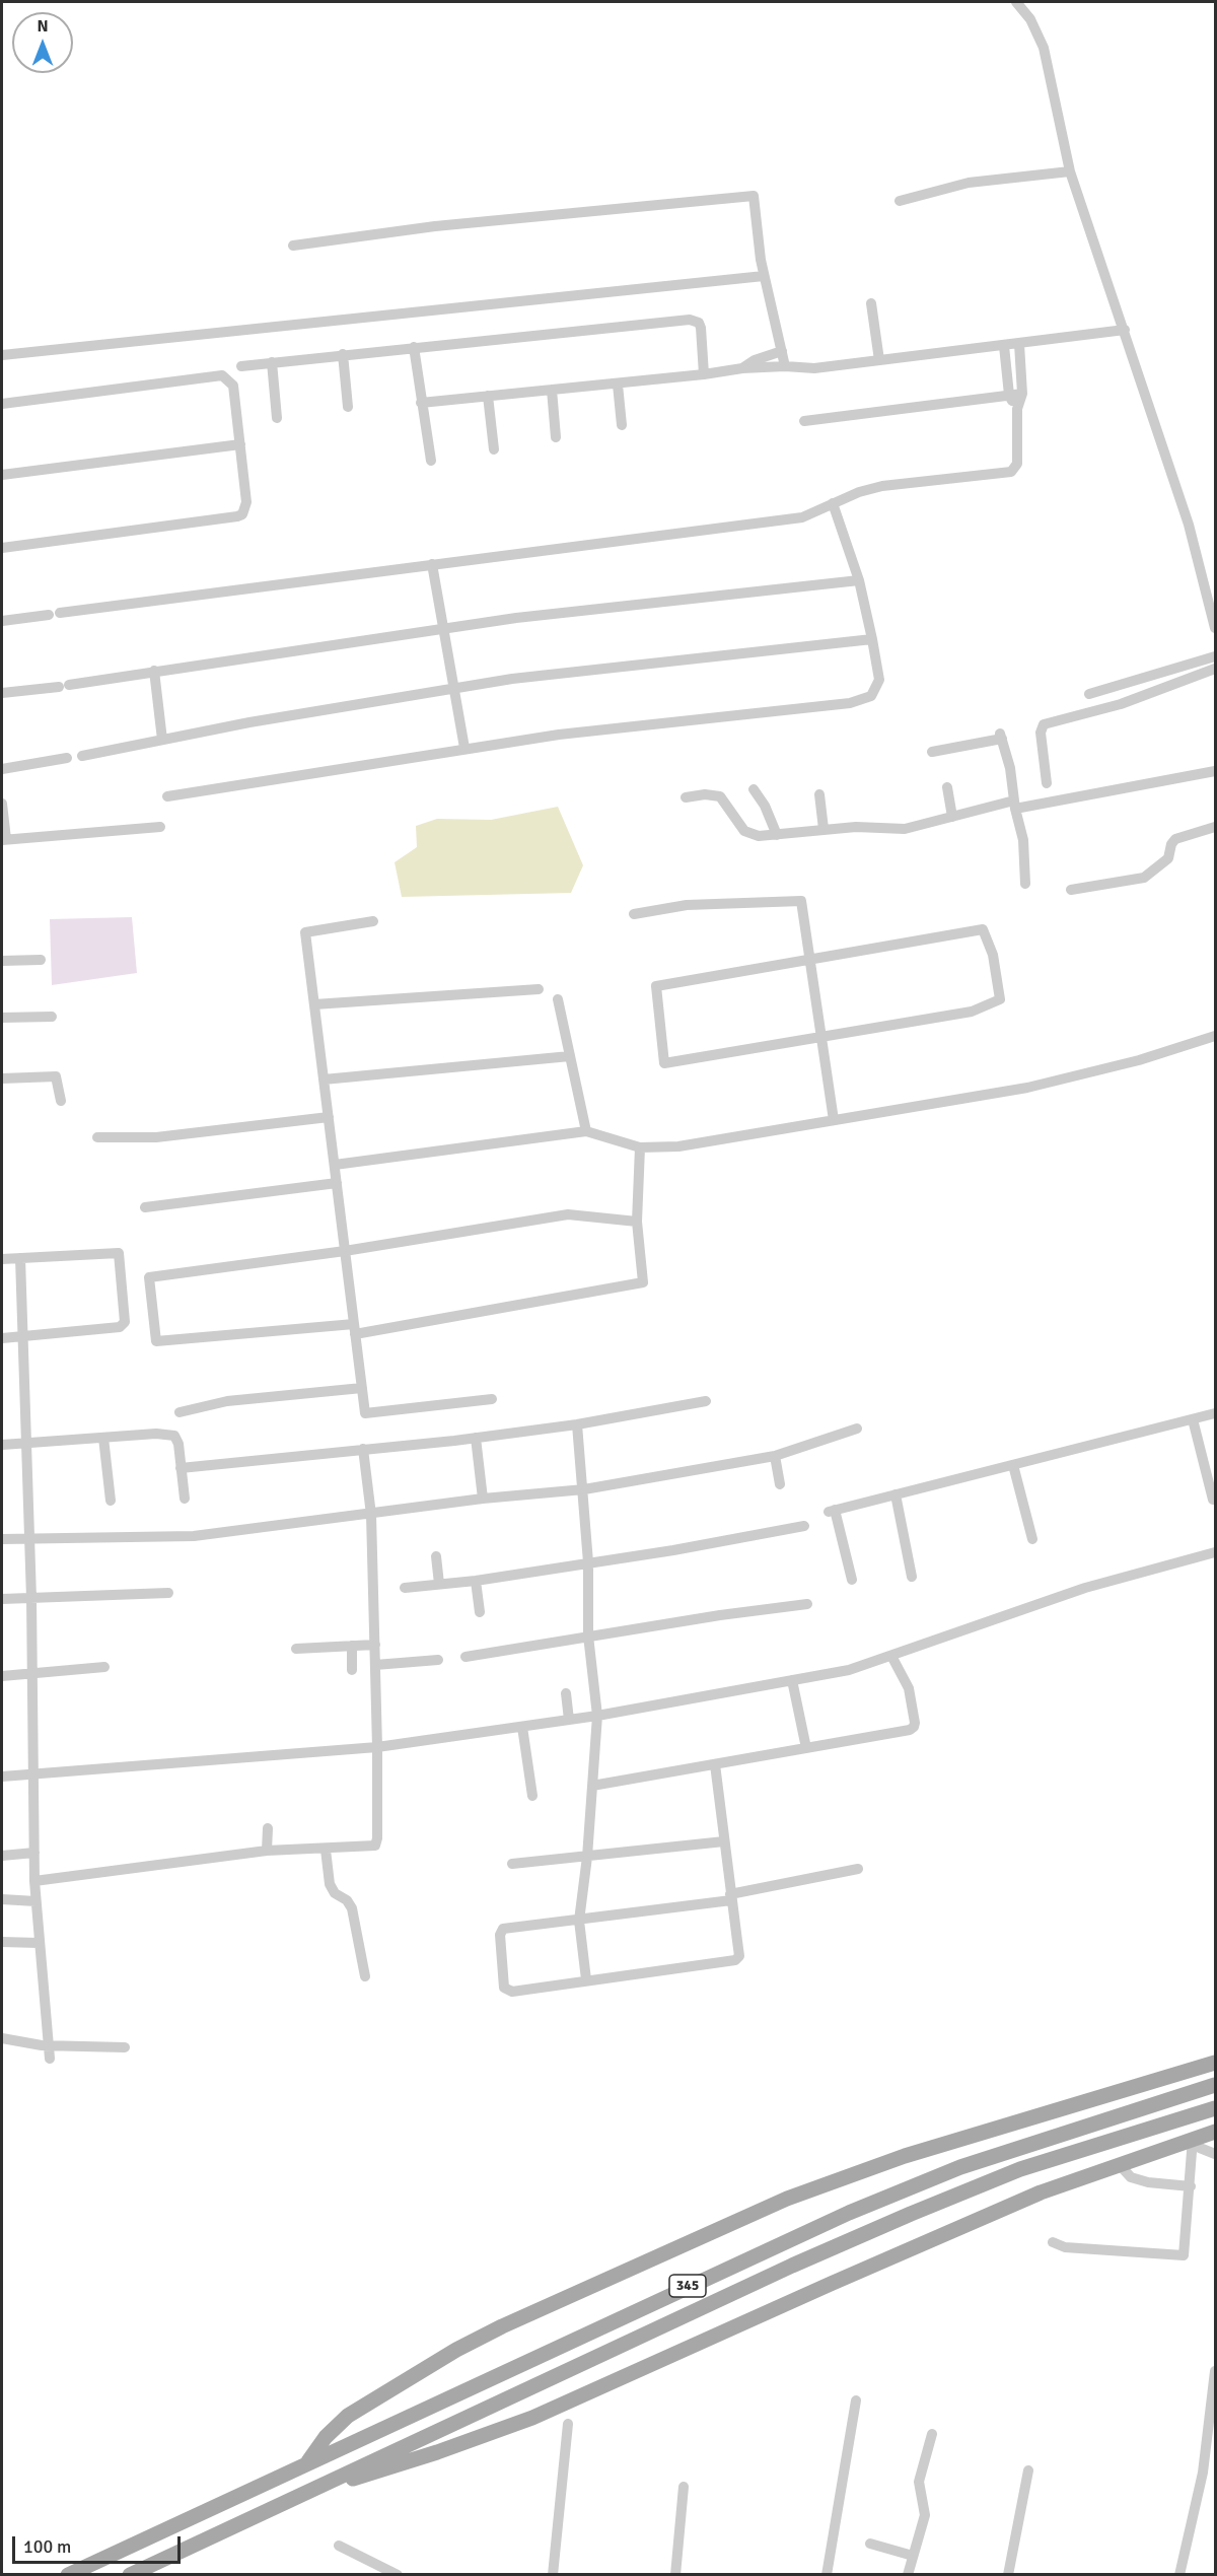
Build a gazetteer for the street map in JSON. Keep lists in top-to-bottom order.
{
  "streets": {
    "main road": ["345"]
  },
  "scale_bar": "100 m",
  "north": "top"
}
